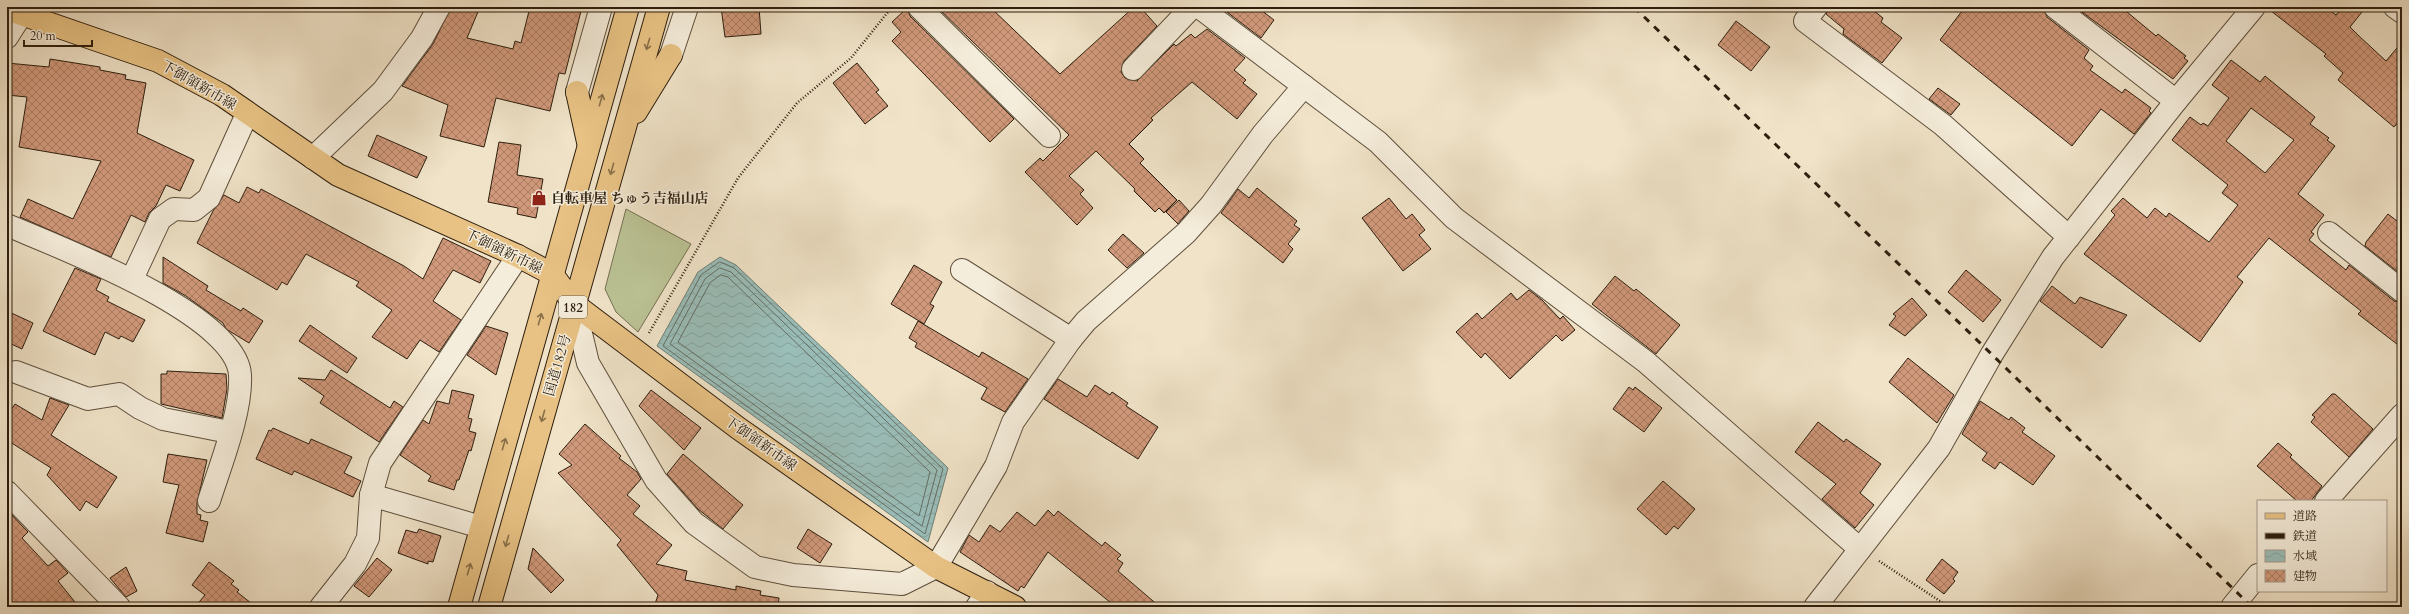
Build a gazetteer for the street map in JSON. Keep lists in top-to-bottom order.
{
  "streets": {
    "main road": ["下御領新市線", "182", "国道182号"]
  },
  "crossings": [
    ["下御領新市線", "国道182号"]
  ],
  "places": {
    "shop": ["自転車屋 ちゅう吉福山店"]
  },
  "legend": [
    "道路",
    "鉄道",
    "水域",
    "建物"
  ],
  "scale_bar": "20 m"
}
